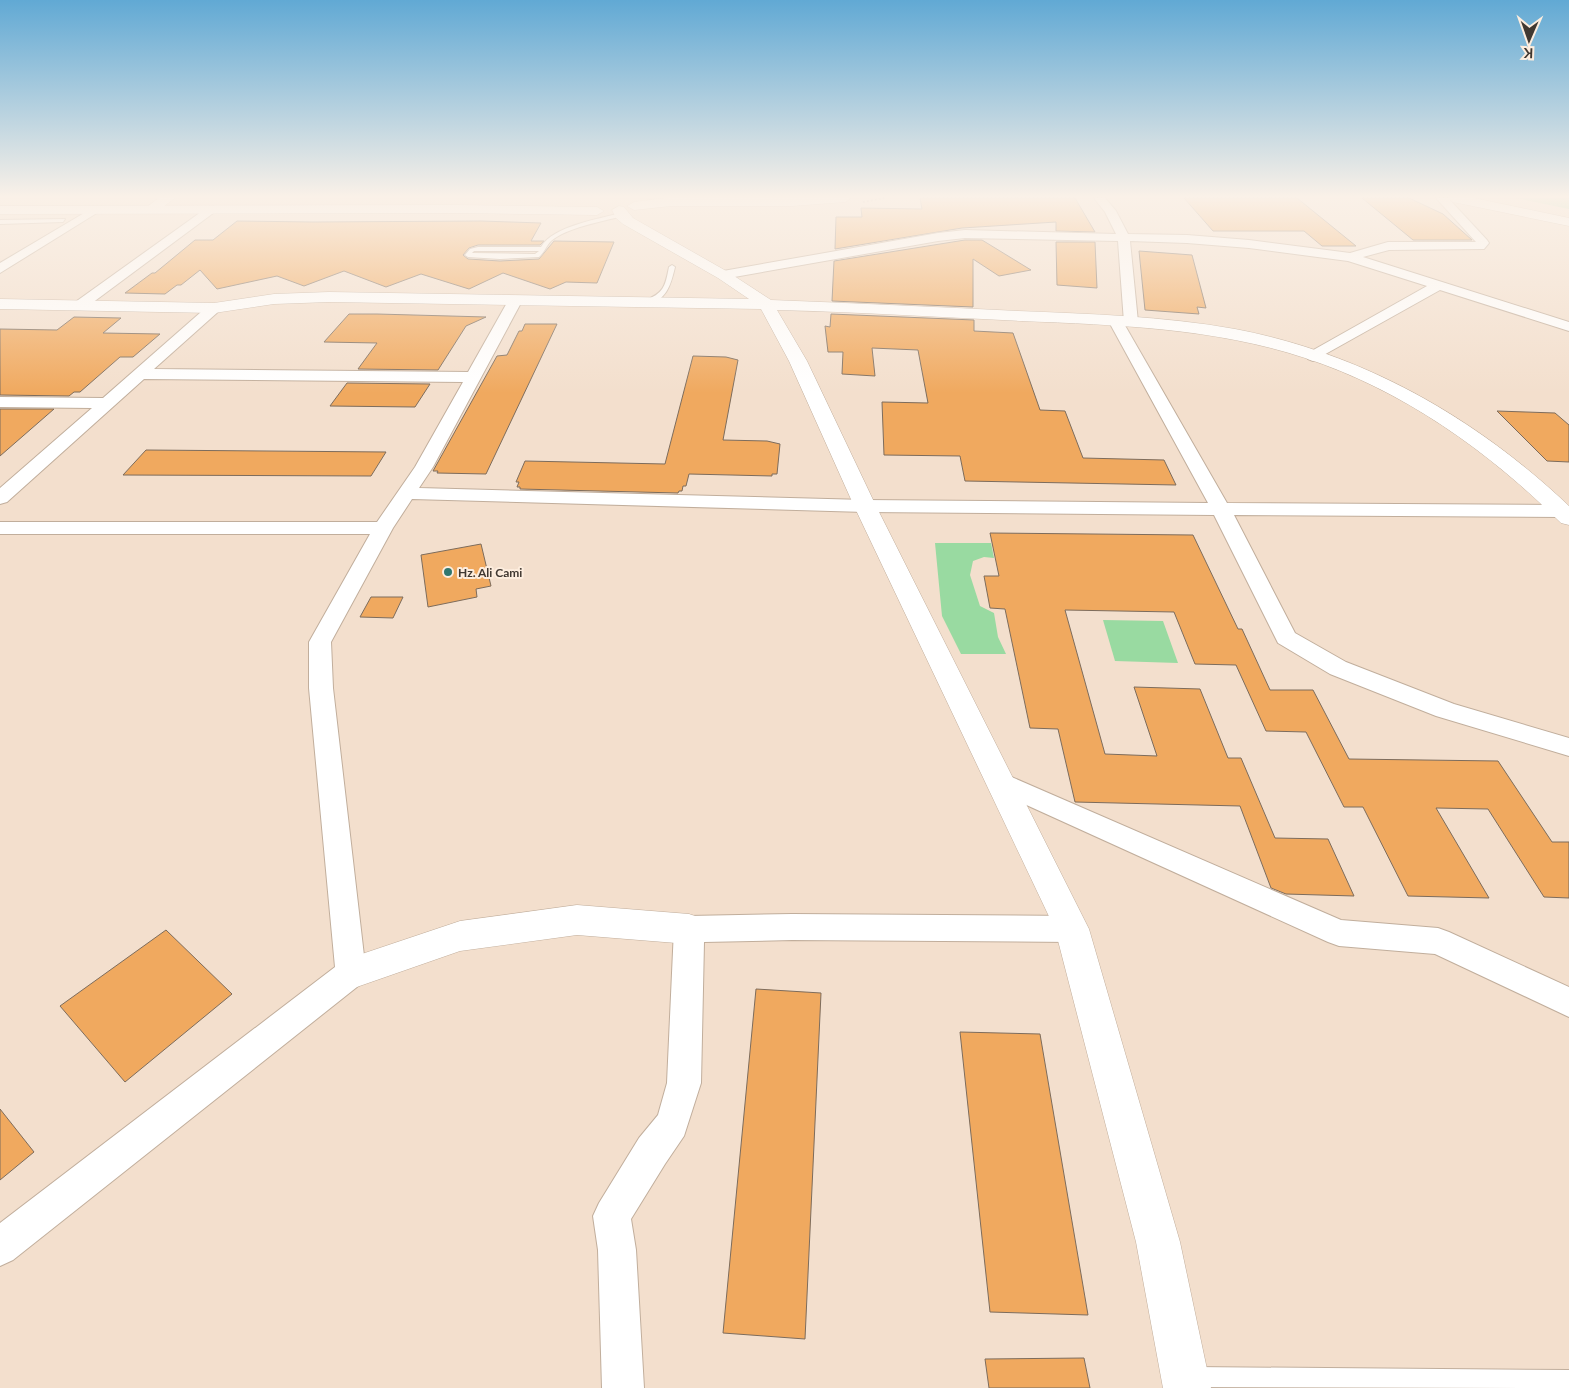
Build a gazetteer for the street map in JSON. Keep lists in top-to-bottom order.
{
  "places": ["Hz. Ali Cami"],
  "north": "bottom"
}
